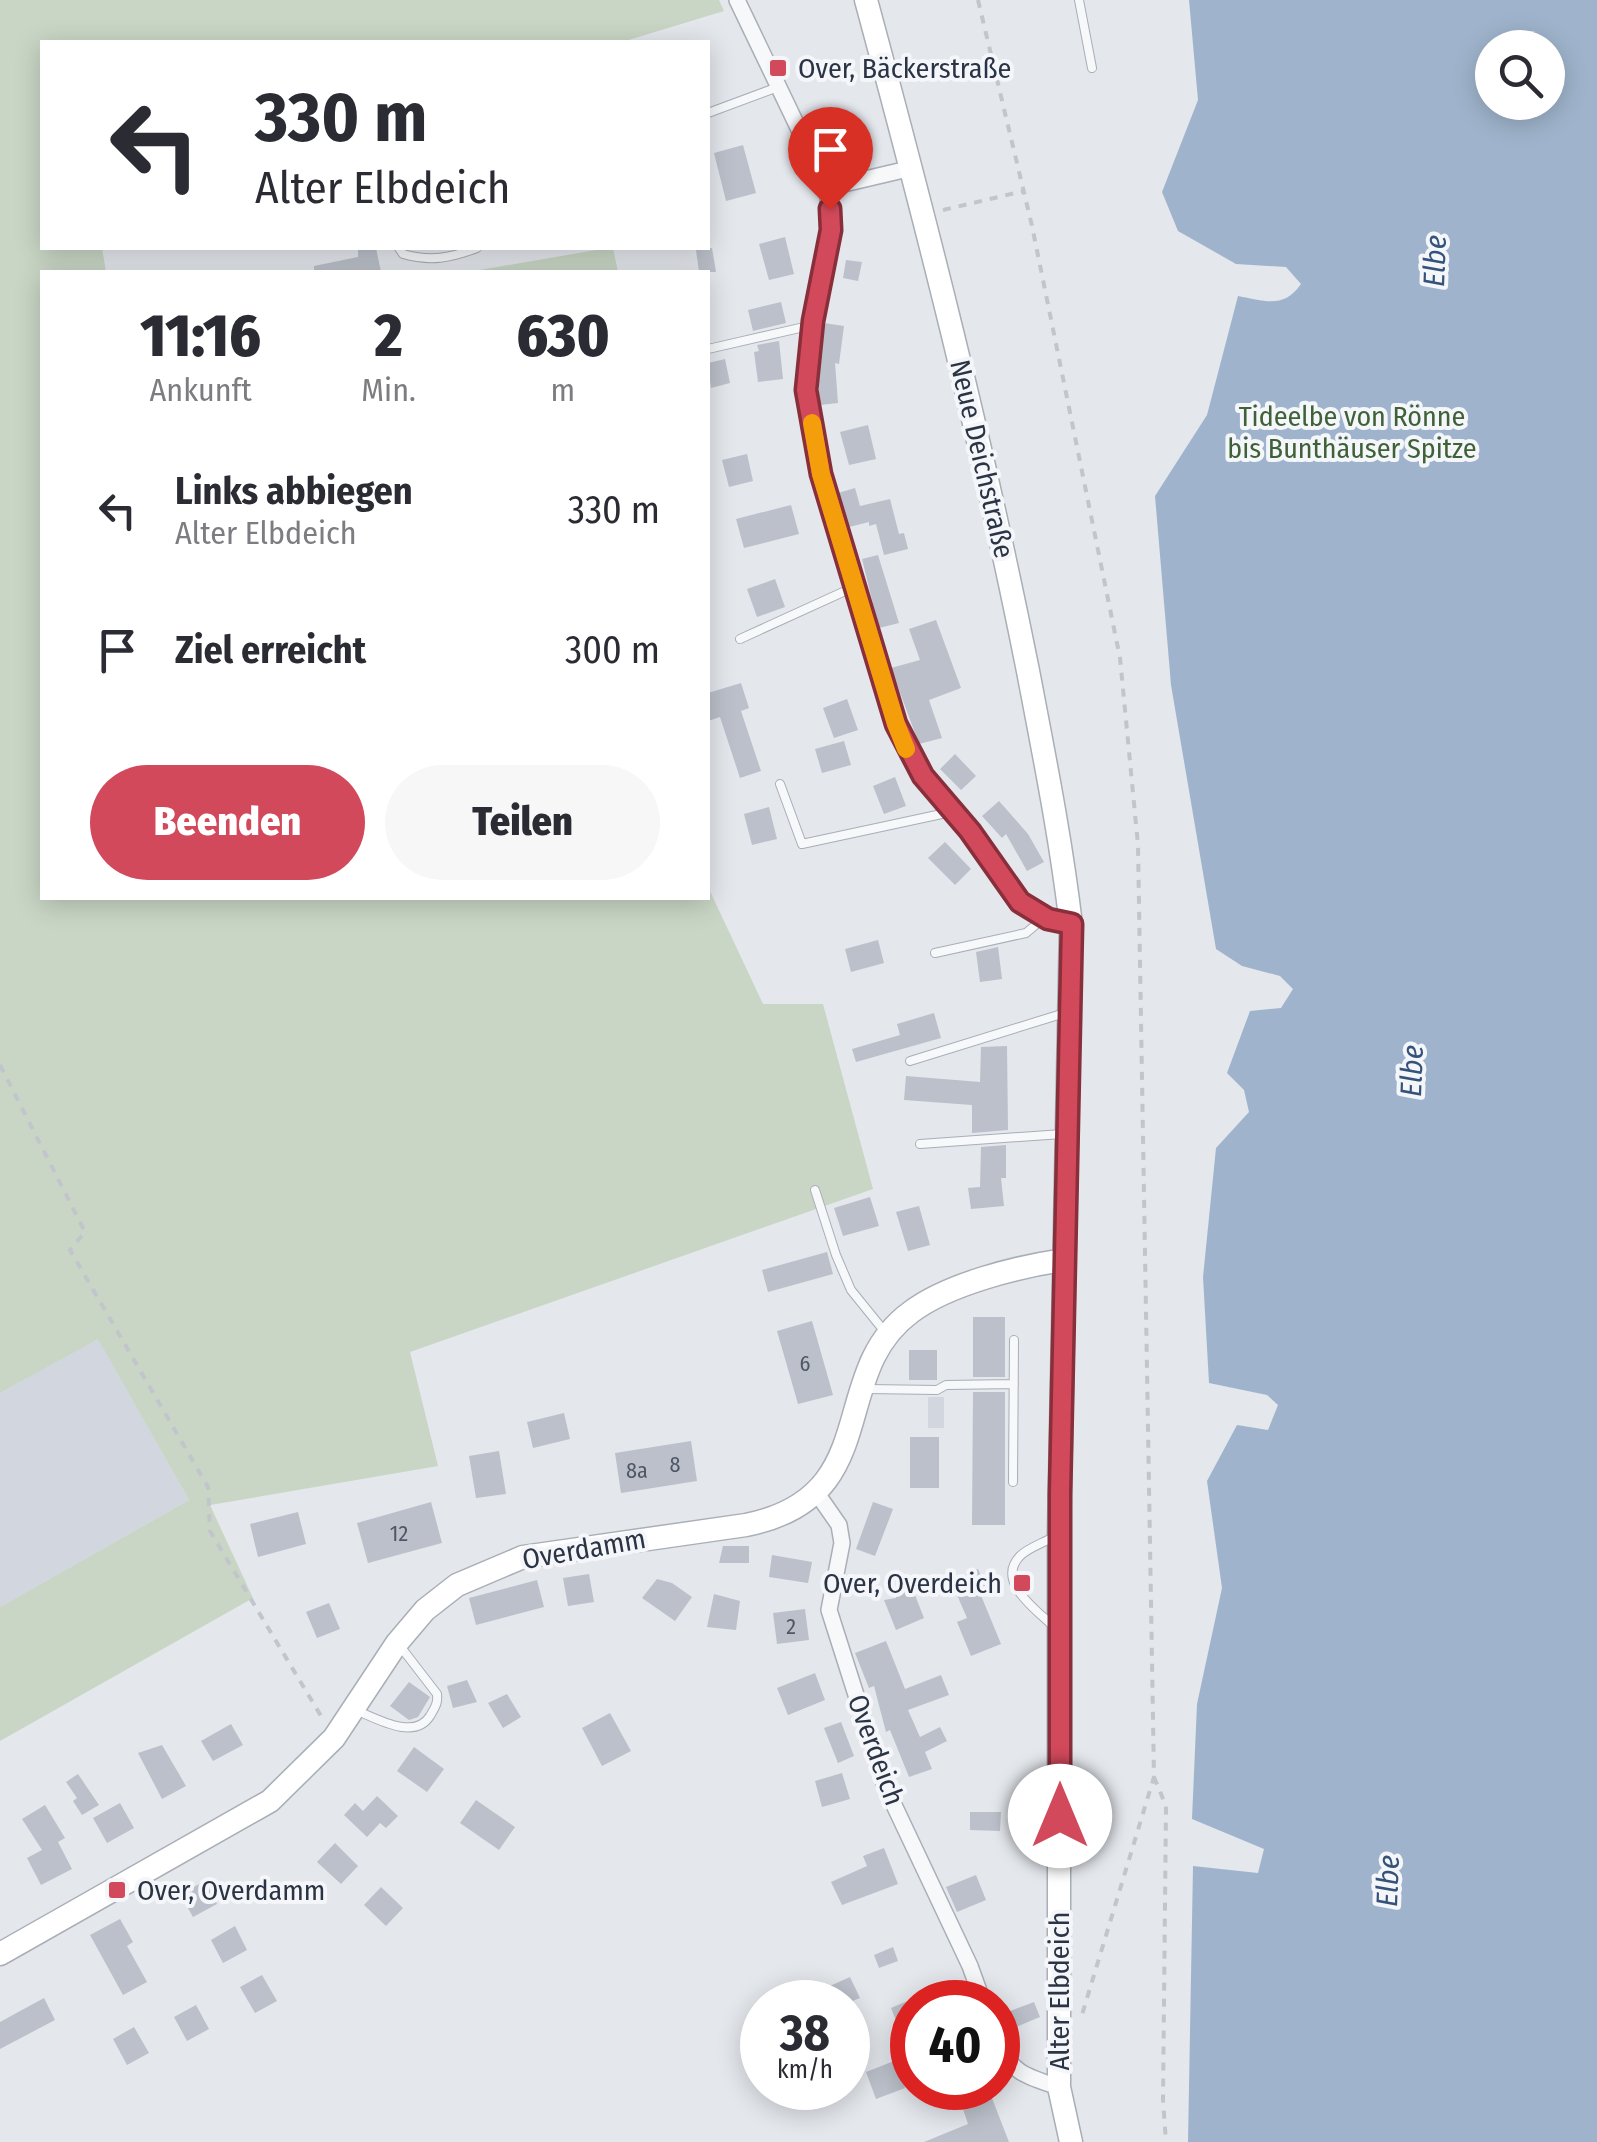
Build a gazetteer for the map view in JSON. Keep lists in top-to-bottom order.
{
  "streets": {
    "street": [
      "Neue Deichstraße",
      "Overdamm",
      "Overdeich",
      "Alter Elbdeich"
    ]
  },
  "crossings": [
    ["Neue Deichstraße", "Alter Elbdeich"],
    ["Overdamm", "Overdeich"],
    ["Overdamm", "Alter Elbdeich"]
  ],
  "water": ["Elbe"],
  "parks": ["Tideelbe von Rönne bis Bunthäuser Spitze"],
  "places": {
    "transit": ["Over, Bäckerstraße", "Over, Overdeich", "Over, Overdamm"]
  },
  "house_numbers": [
    "6",
    "8",
    "8a",
    "12",
    "2"
  ],
  "page": {
    "turn": ["330 m", "Alter Elbdeich"],
    "eta": [
      "11:16",
      "Ankunft",
      "2",
      "Min.",
      "630",
      "m"
    ],
    "list": [
      {
        "name": "Links abbiegen",
        "note": "Alter Elbdeich",
        "value": "330 m"
      },
      {
        "name": "Ziel erreicht",
        "value": "300 m"
      }
    ],
    "buttons": ["Beenden", "Teilen"],
    "speed": "38 km/h",
    "limit": "40"
  }
}
